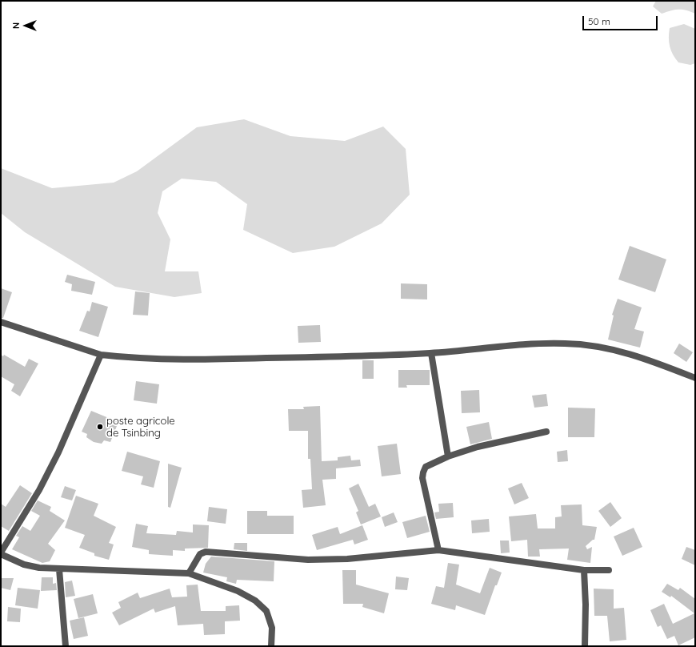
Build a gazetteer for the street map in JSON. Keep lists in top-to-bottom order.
{
  "places": ["poste agricole de Tsinbing"],
  "scale_bar": "50 m",
  "north": "left"
}
